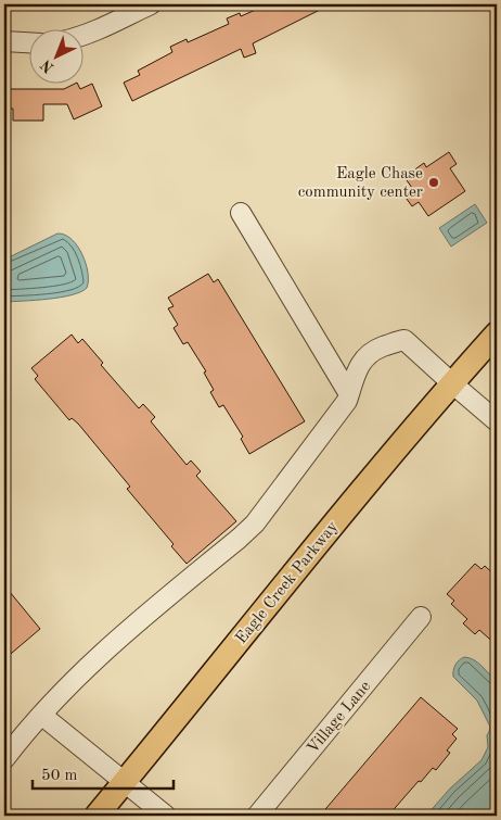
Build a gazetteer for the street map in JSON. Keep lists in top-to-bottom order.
{
  "streets": {
    "main road": ["Eagle Creek Parkway"],
    "street": ["Village Lane"]
  },
  "places": ["Eagle Chase community center"],
  "scale_bar": "50 m",
  "north": "bottom left"
}
